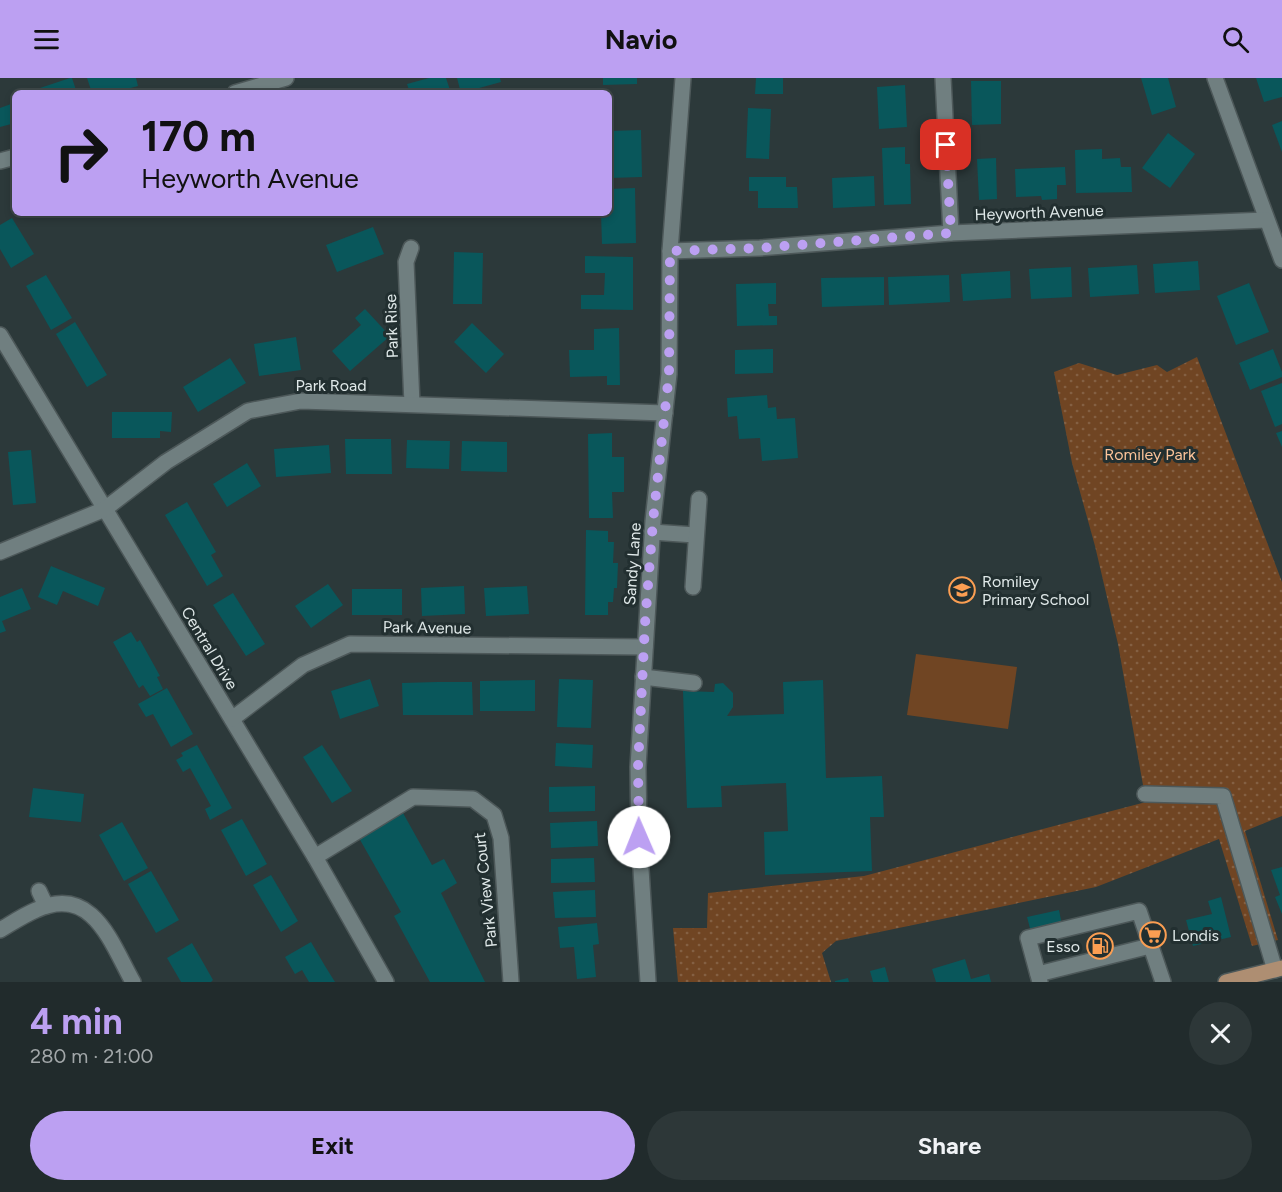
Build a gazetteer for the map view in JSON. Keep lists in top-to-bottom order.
{
  "streets": {
    "street": [
      "Heyworth Avenue",
      "Park Rise",
      "Park Road",
      "Sandy Lane",
      "Park Avenue",
      "Central Drive",
      "Park View Court"
    ]
  },
  "crossings": [
    ["Heyworth Avenue", "Sandy Lane"],
    ["Park Rise", "Park Road"],
    ["Park Road", "Sandy Lane"],
    ["Park Road", "Central Drive"],
    ["Sandy Lane", "Park Avenue"],
    ["Park Avenue", "Central Drive"],
    ["Central Drive", "Park View Court"]
  ],
  "parks": ["Romiley Park"],
  "places": {
    "school or university": ["Romiley Primary School"],
    "supermarket": ["Londis"],
    "fuel station": ["Esso"]
  },
  "page": {
    "header": "Navio",
    "turn": ["170 m", "Heyworth Avenue"],
    "heading": ["4 min", "280 m · 21:00"],
    "buttons": ["Exit", "Share"]
  }
}
